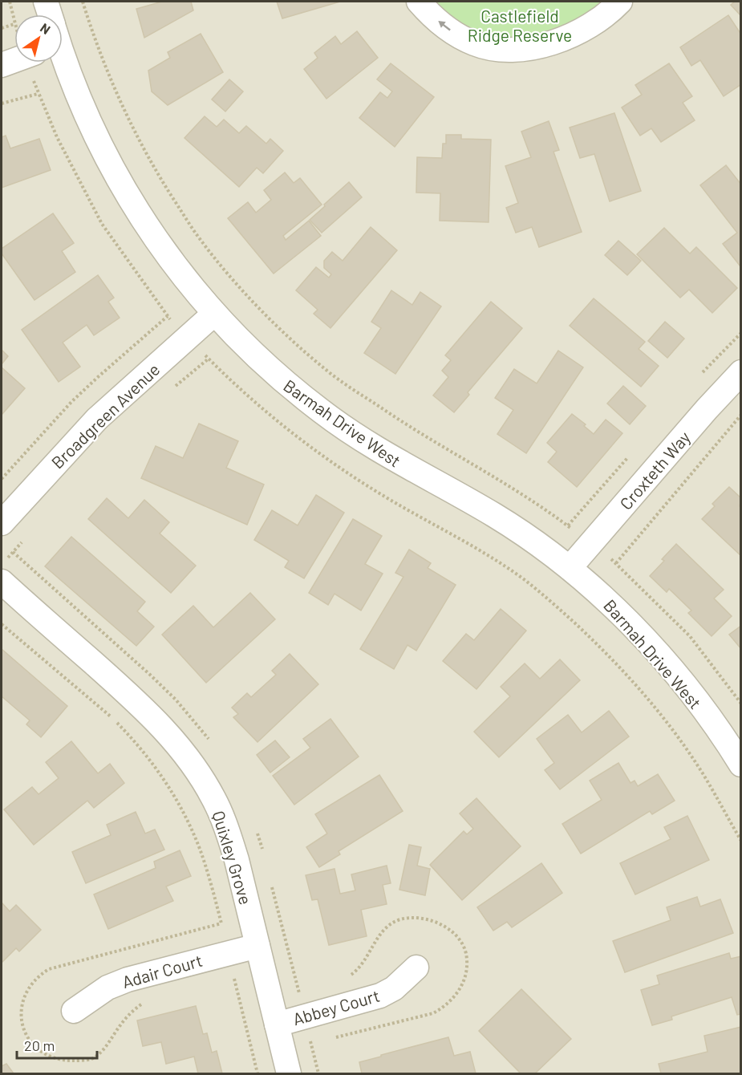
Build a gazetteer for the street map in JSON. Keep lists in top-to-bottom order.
{
  "streets": {
    "street": [
      "Broadgreen Avenue",
      "Barmah Drive West",
      "Croxteth Way",
      "Quixley Grove",
      "Adair Court",
      "Abbey Court"
    ]
  },
  "crossings": [
    ["Broadgreen Avenue", "Barmah Drive West"],
    ["Barmah Drive West", "Croxteth Way"],
    ["Quixley Grove", "Adair Court"],
    ["Quixley Grove", "Abbey Court"]
  ],
  "parks": ["Castlefield Ridge Reserve"],
  "scale_bar": "20 m",
  "north": "top right"
}
